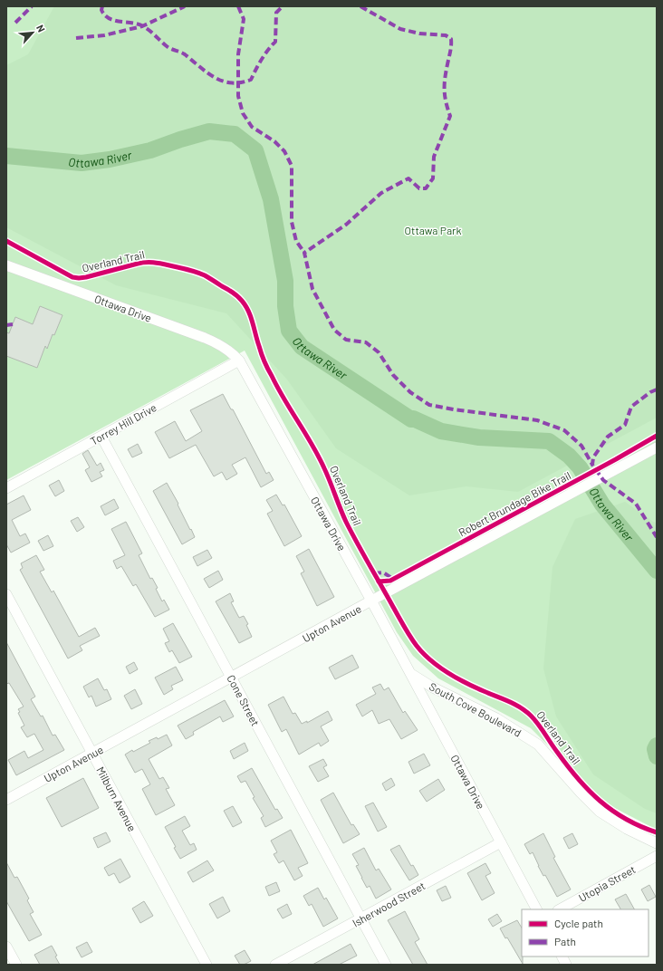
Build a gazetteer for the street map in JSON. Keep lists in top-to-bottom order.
{
  "streets": {
    "street": [
      "Ottawa Drive",
      "Torrey Hill Drive",
      "Upton Avenue",
      "Cone Street",
      "South Cove Boulevard",
      "Milburn Avenue",
      "Utopia Street",
      "Isherwood Street"
    ],
    "cycle path": ["Overland Trail", "Robert Brundage Bike Trail"]
  },
  "crossings": [
    ["Ottawa Drive", "Torrey Hill Drive"],
    ["Ottawa Drive", "Upton Avenue"],
    ["Ottawa Drive", "South Cove Boulevard"],
    ["Ottawa Drive", "Isherwood Street"],
    ["Torrey Hill Drive", "Cone Street"],
    ["Upton Avenue", "Cone Street"],
    ["Upton Avenue", "Milburn Avenue"],
    ["Cone Street", "Isherwood Street"]
  ],
  "water": ["Ottawa River"],
  "parks": ["Ottawa Park"],
  "legend": ["Cycle path", "Path"],
  "north": "top right"
}
